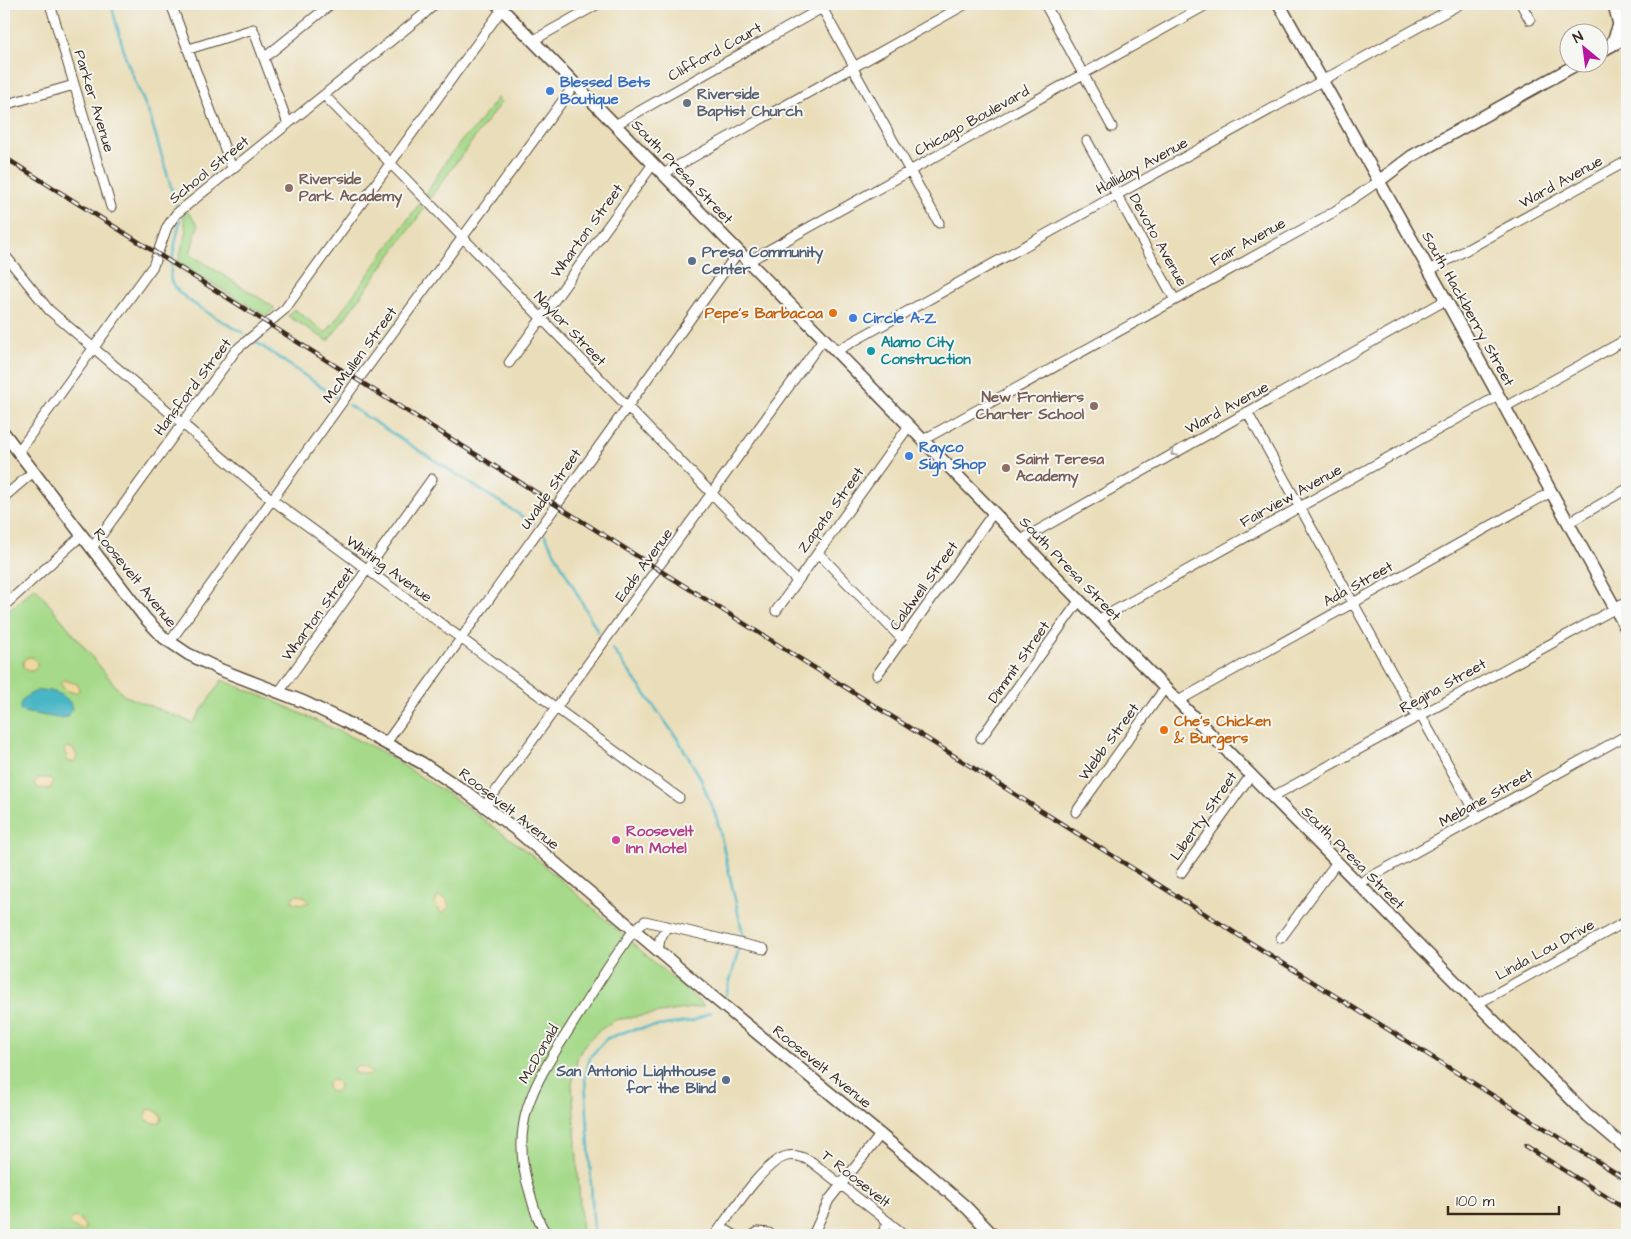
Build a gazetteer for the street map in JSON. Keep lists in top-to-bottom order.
{
  "streets": {
    "main road": [
      "South Presa Street",
      "Fair Avenue",
      "South Hackberry Street",
      "Roosevelt Avenue"
    ],
    "street": [
      "Clifford Court",
      "Parker Avenue",
      "Chicago Boulevard",
      "Halliday Avenue",
      "School Street",
      "Ward Avenue",
      "Wharton Street",
      "Devoto Avenue",
      "Naylor Street",
      "McMullen Street",
      "Hansford Street",
      "Uvalde Street",
      "Fairview Avenue",
      "Zapata Street",
      "Eads Avenue",
      "Whiting Avenue",
      "Ada Street",
      "Caldwell Street",
      "Dimmit Street",
      "Regina Street",
      "Webb Street",
      "Mebane Street",
      "Liberty Street",
      "Linda Lou Drive",
      "McDonald",
      "T Roosevelt"
    ]
  },
  "crossings": [
    ["Clifford Court", "South Presa Street"],
    ["Chicago Boulevard", "South Presa Street"],
    ["Halliday Avenue", "South Presa Street"],
    ["Halliday Avenue", "Devoto Avenue"],
    ["Halliday Avenue", "South Hackberry Street"],
    ["School Street", "Naylor Street"],
    ["School Street", "Whiting Avenue"],
    ["School Street", "Roosevelt Avenue"],
    ["South Presa Street", "Ward Avenue"],
    ["South Presa Street", "Wharton Street"],
    ["South Presa Street", "Fair Avenue"],
    ["South Presa Street", "McMullen Street"],
    ["South Presa Street", "Hansford Street"],
    ["South Presa Street", "Uvalde Street"],
    ["South Presa Street", "Fairview Avenue"],
    ["South Presa Street", "Zapata Street"],
    ["South Presa Street", "Eads Avenue"],
    ["South Presa Street", "Ada Street"],
    ["South Presa Street", "Caldwell Street"],
    ["South Presa Street", "Dimmit Street"],
    ["South Presa Street", "Regina Street"],
    ["South Presa Street", "Webb Street"],
    ["South Presa Street", "Mebane Street"],
    ["South Presa Street", "Liberty Street"],
    ["South Presa Street", "Linda Lou Drive"],
    ["Ward Avenue", "South Hackberry Street"],
    ["Wharton Street", "Naylor Street"],
    ["Wharton Street", "Whiting Avenue"],
    ["Wharton Street", "Roosevelt Avenue"],
    ["Devoto Avenue", "Fair Avenue"],
    ["Fair Avenue", "South Hackberry Street"],
    ["South Hackberry Street", "Fairview Avenue"],
    ["South Hackberry Street", "Ada Street"],
    ["South Hackberry Street", "Regina Street"],
    ["Naylor Street", "McMullen Street"],
    ["Naylor Street", "Hansford Street"],
    ["Naylor Street", "Uvalde Street"],
    ["Naylor Street", "Zapata Street"],
    ["Naylor Street", "Eads Avenue"],
    ["McMullen Street", "Whiting Avenue"],
    ["McMullen Street", "Roosevelt Avenue"],
    ["Hansford Street", "Whiting Avenue"],
    ["Hansford Street", "Roosevelt Avenue"],
    ["Uvalde Street", "Whiting Avenue"],
    ["Uvalde Street", "Roosevelt Avenue"],
    ["Eads Avenue", "Whiting Avenue"],
    ["Eads Avenue", "Roosevelt Avenue"],
    ["Roosevelt Avenue", "McDonald"]
  ],
  "one_way": ["Ward Avenue"],
  "places": [
    "Blessed Bets Boutique",
    "Riverside Baptist Church",
    "Riverside Park Academy",
    "Presa Community Center",
    "Pepe's Barbacoa",
    "Circle A-Z",
    "Alamo City Construction",
    "New Frontiers Charter School",
    "Rayco Sign Shop",
    "Saint Teresa Academy",
    "Che's Chicken & Burgers",
    "Roosevelt Inn Motel",
    "San Antonio Lighthouse for the Blind"
  ],
  "scale_bar": "100 m",
  "north": "top left"
}
